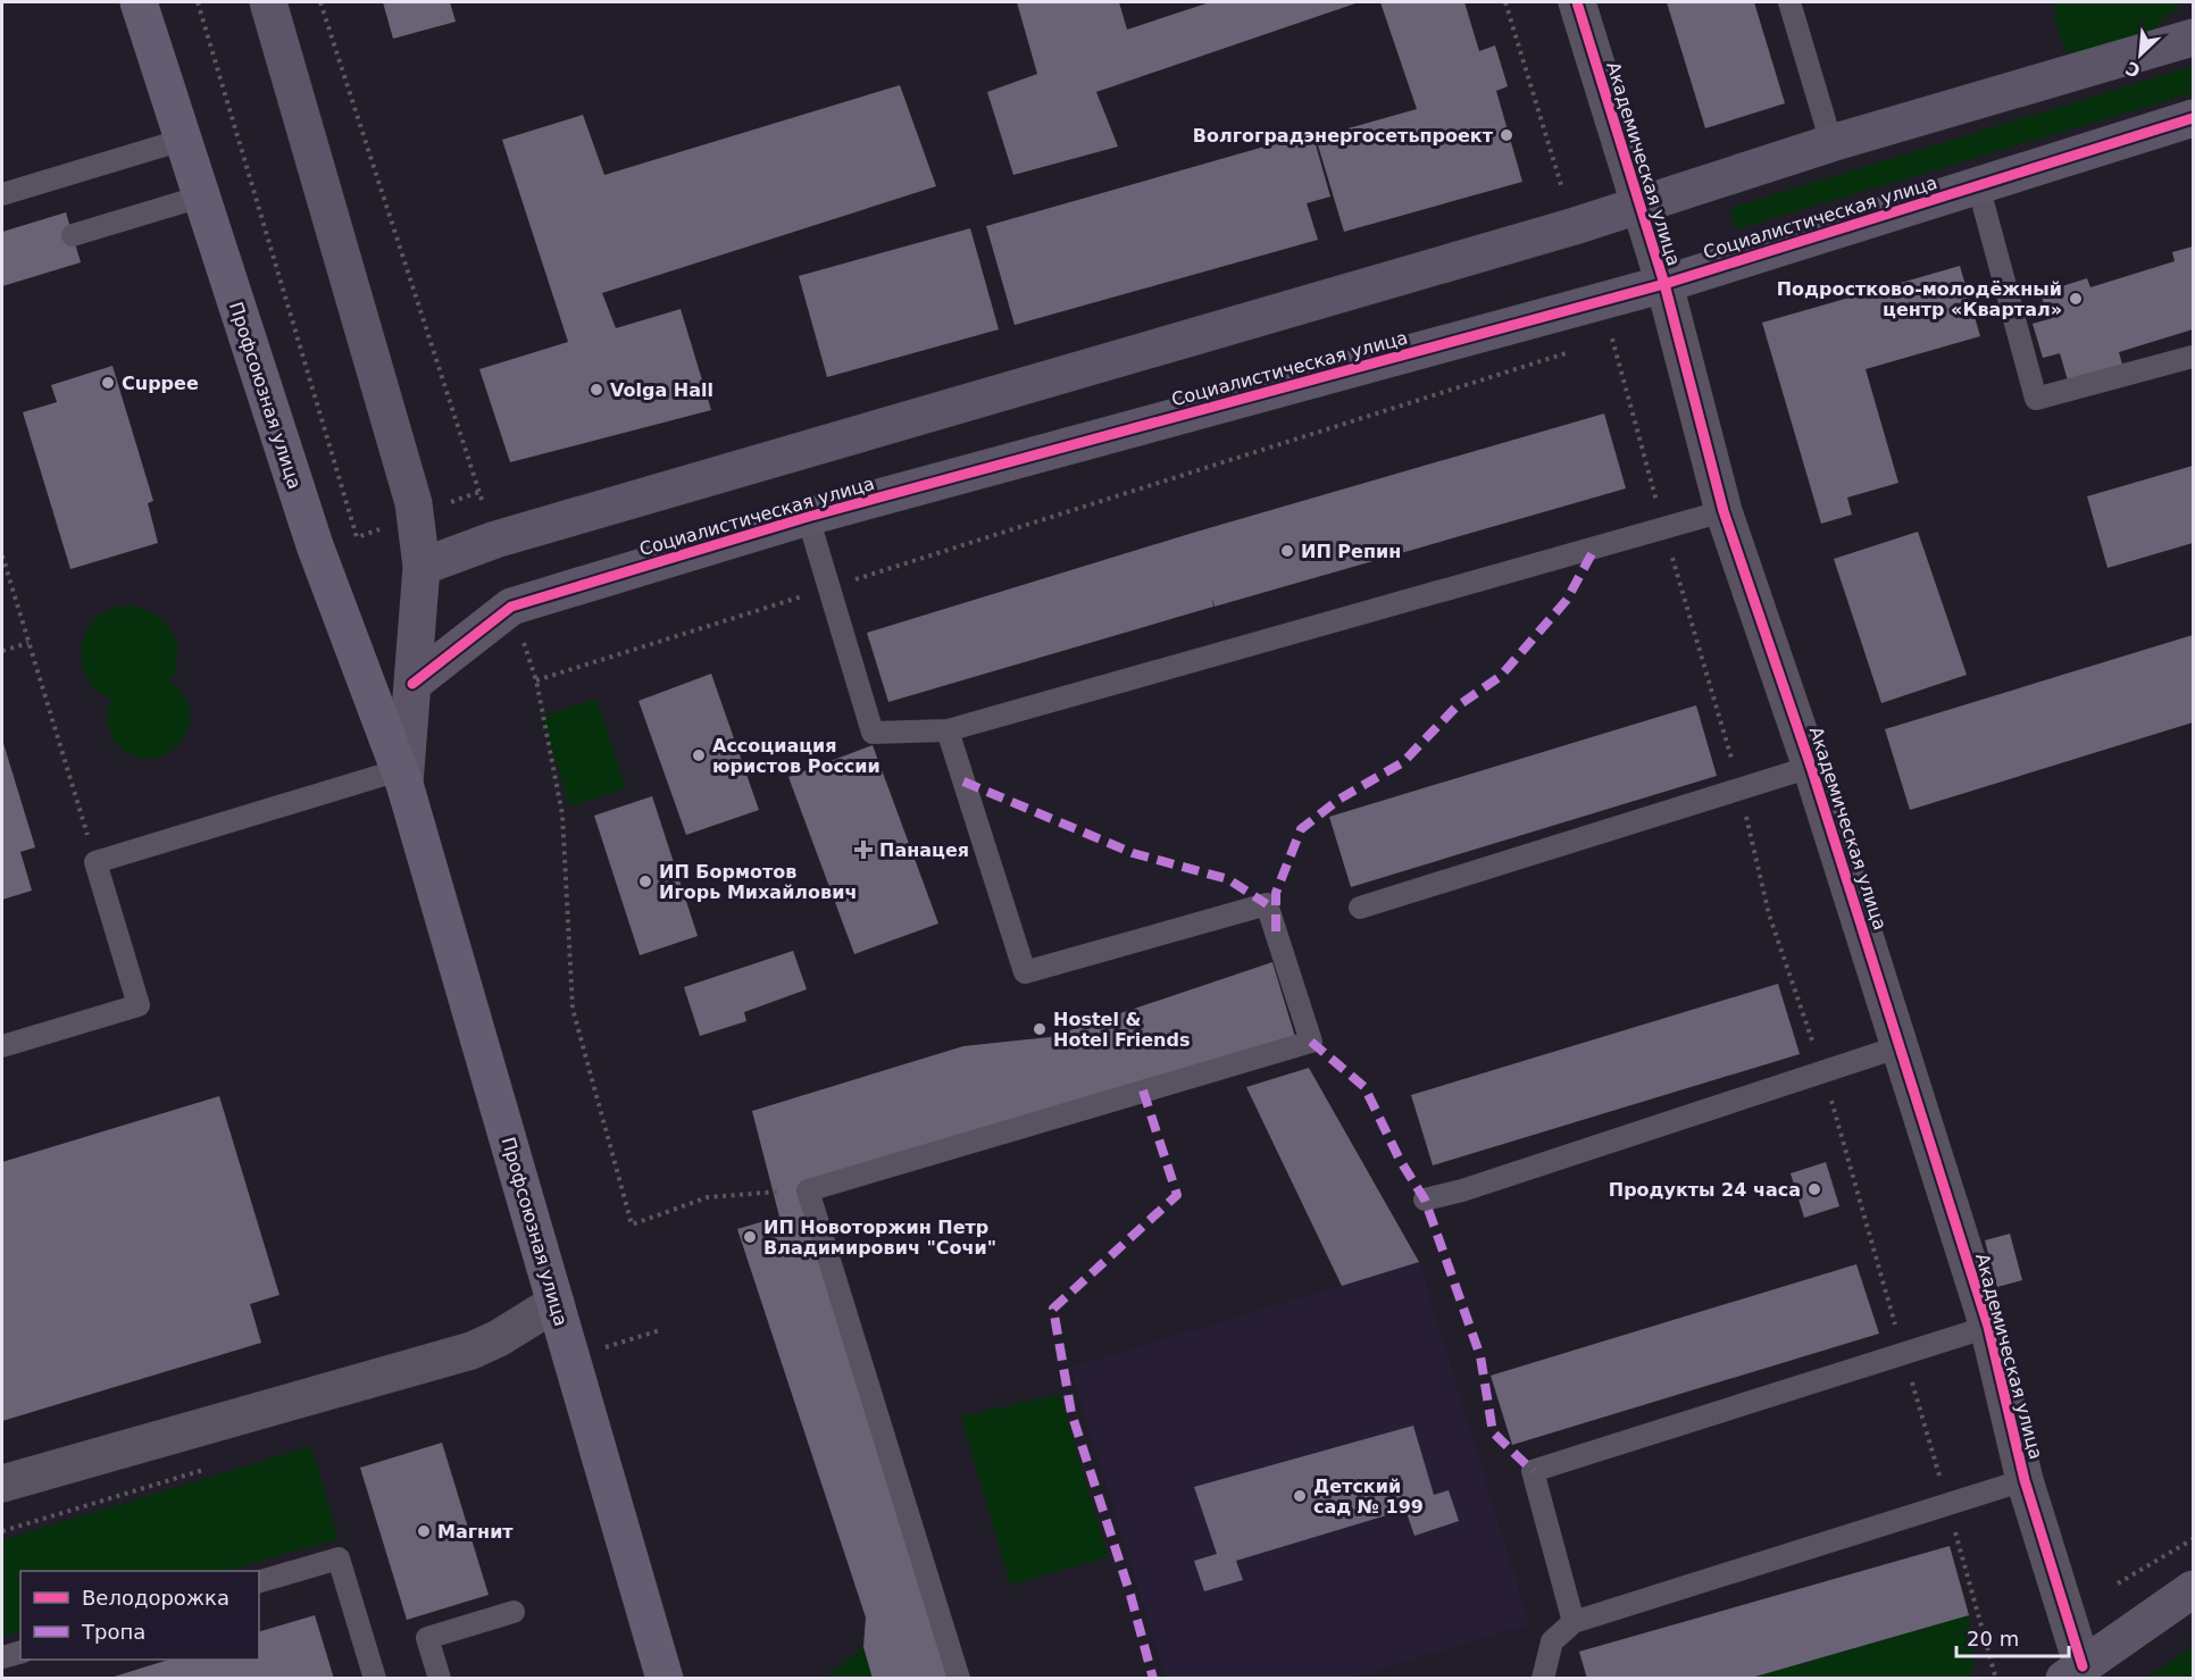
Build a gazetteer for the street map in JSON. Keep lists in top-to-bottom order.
{
  "streets": {
    "main road": ["Профсоюзная улица"],
    "street": ["Академическая улица", "Социалистическая улица"]
  },
  "crossings": [
    ["Академическая улица", "Социалистическая улица"],
    ["Социалистическая улица", "Профсоюзная улица"]
  ],
  "places": {
    "other": [
      "Волгоградэнергосетьпроект",
      "Подростково-молодёжный центр «Квартал»",
      "Cuppee",
      "Volga Hall",
      "ИП Репин",
      "Ассоциация юристов России",
      "ИП Бормотов Игорь Михайлович",
      "Hostel & Hotel Friends",
      "Продукты 24 часа",
      "ИП Новоторжин Петр Владимирович \"Сочи\"",
      "Детский сад № 199",
      "Магнит"
    ],
    "health": ["Панацея"]
  },
  "legend": ["Велодорожка", "Тропа"],
  "scale_bar": "20 m",
  "north": "bottom left"
}
